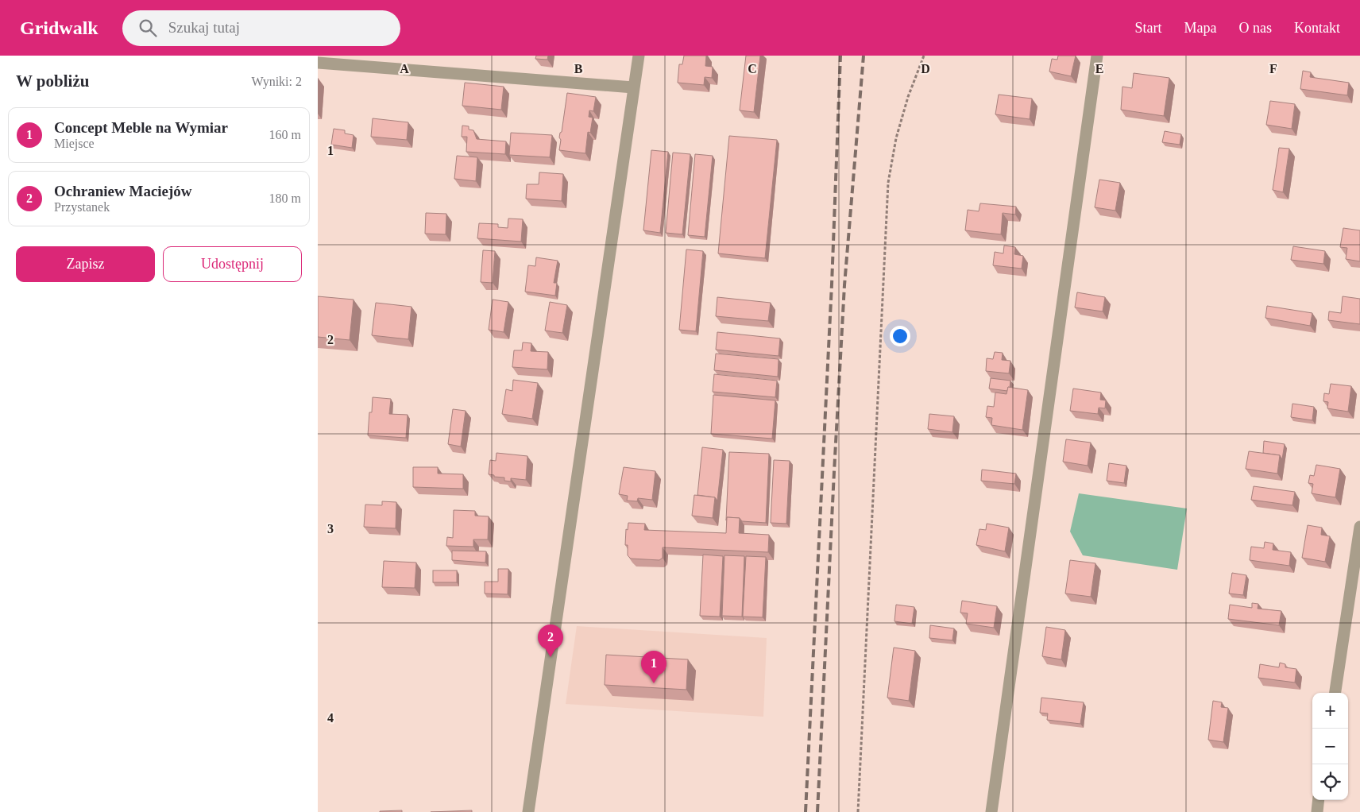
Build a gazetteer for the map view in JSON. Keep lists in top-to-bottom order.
{
  "page": {
    "header": "Gridwalk",
    "search": "Szukaj tutaj",
    "nav": [
      "Start",
      "Mapa",
      "O nas",
      "Kontakt"
    ],
    "heading": ["W pobliżu", "Wyniki: 2"],
    "list": [
      {
        "mark": "1",
        "name": "Concept Meble na Wymiar",
        "note": "Miejsce",
        "value": "160 m"
      },
      {
        "mark": "2",
        "name": "Ochraniew Maciejów",
        "note": "Przystanek",
        "value": "180 m"
      }
    ],
    "buttons": ["Zapisz", "Udostępnij"],
    "pins": ["2", "1"],
    "map_buttons": ["+", "−"]
  },
  "grid": {
    "columns": [
      "A",
      "B",
      "C",
      "D",
      "E",
      "F"
    ],
    "rows": [
      "1",
      "2",
      "3",
      "4"
    ]
  }
}
